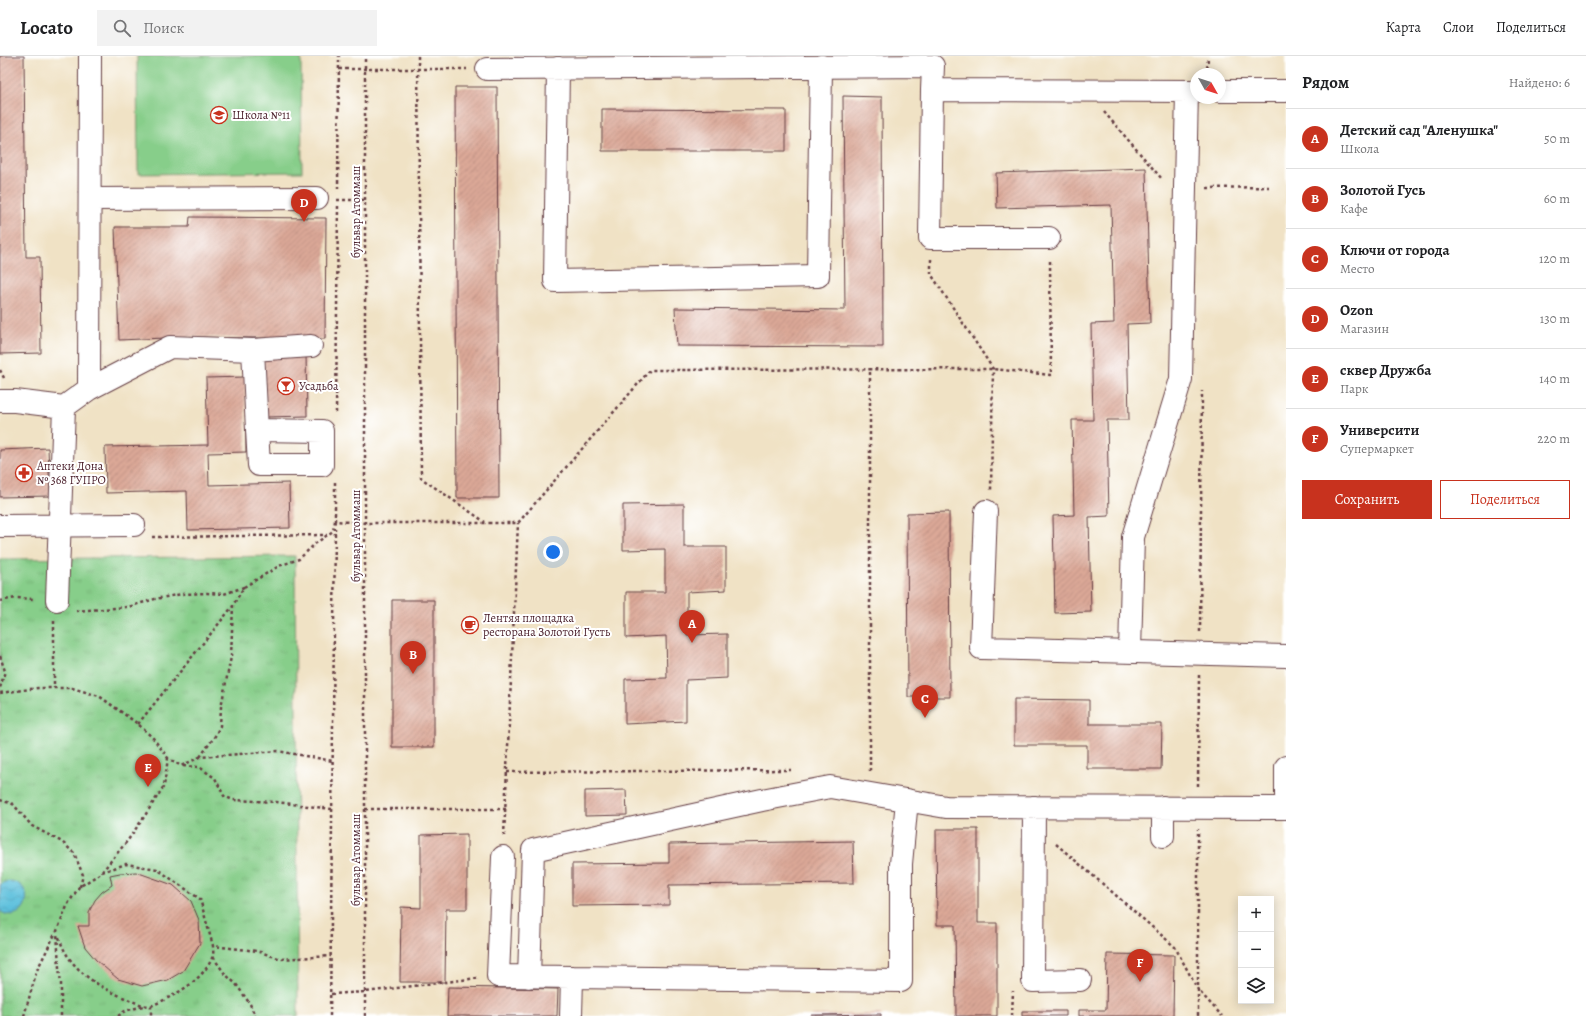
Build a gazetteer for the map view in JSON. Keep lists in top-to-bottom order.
{
  "streets": {
    "path": ["бульвар Атоммаш"]
  },
  "places": {
    "school or university": ["Школа №11"],
    "bar": ["Усадьба"],
    "pharmacy": ["Аптеки Дона № 368 ГУПРО"],
    "cafe": ["Лентяя площадка ресторана Золотой Густь"]
  },
  "north": "bottom right",
  "page": {
    "header": "Locato",
    "search": "Поиск",
    "nav": ["Карта", "Слои", "Поделиться"],
    "heading": ["Рядом", "Найдено: 6"],
    "list": [
      {
        "mark": "A",
        "name": "Детский сад \"Аленушка\"",
        "note": "Школа",
        "value": "50 m"
      },
      {
        "mark": "B",
        "name": "Золотой Гусь",
        "note": "Кафе",
        "value": "60 m"
      },
      {
        "mark": "C",
        "name": "Ключи от города",
        "note": "Место",
        "value": "120 m"
      },
      {
        "mark": "D",
        "name": "Ozon",
        "note": "Магазин",
        "value": "130 m"
      },
      {
        "mark": "E",
        "name": "сквер Дружба",
        "note": "Парк",
        "value": "140 m"
      },
      {
        "mark": "F",
        "name": "Университи",
        "note": "Супермаркет",
        "value": "220 m"
      }
    ],
    "pins": [
      "D",
      "A",
      "B",
      "C",
      "E",
      "F"
    ],
    "buttons": ["Сохранить", "Поделиться"],
    "map_buttons": ["+", "−"]
  }
}
